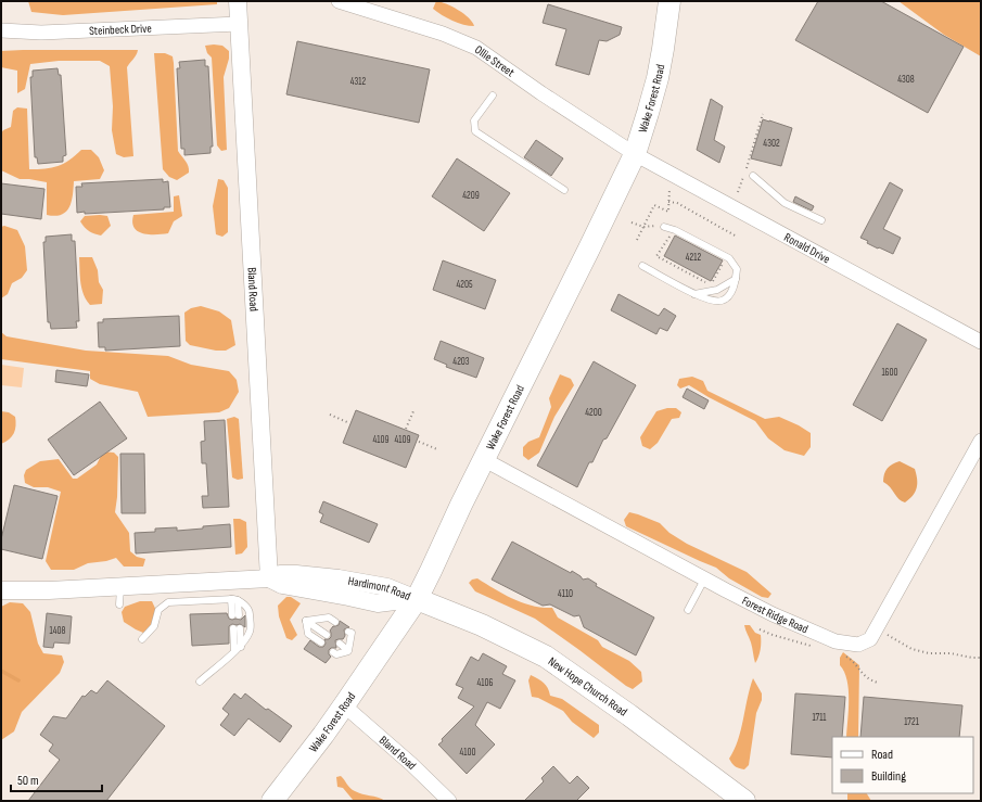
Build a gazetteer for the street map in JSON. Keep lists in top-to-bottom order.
{
  "streets": {
    "main road": ["Wake Forest Road", "New Hope Church Road"],
    "street": [
      "Steinbeck Drive",
      "Ollie Street",
      "Ronald Drive",
      "Bland Road",
      "Hardimont Road",
      "Forest Ridge Road"
    ]
  },
  "crossings": [
    ["Steinbeck Drive", "Bland Road"],
    ["Ollie Street", "Wake Forest Road"],
    ["Ollie Street", "Ronald Drive"],
    ["Wake Forest Road", "Ronald Drive"],
    ["Wake Forest Road", "Bland Road"],
    ["Wake Forest Road", "Hardimont Road"],
    ["Wake Forest Road", "Forest Ridge Road"],
    ["Wake Forest Road", "New Hope Church Road"],
    ["Bland Road", "Hardimont Road"],
    ["Hardimont Road", "New Hope Church Road"]
  ],
  "house_numbers": [
    "4308",
    "4312",
    "4302",
    "4209",
    "4212",
    "4205",
    "4203",
    "1600",
    "4200",
    "4109",
    "4109",
    "4110",
    "1408",
    "4106",
    "1711",
    "1721",
    "4100"
  ],
  "legend": ["Road", "Building"],
  "scale_bar": "50 m"
}
